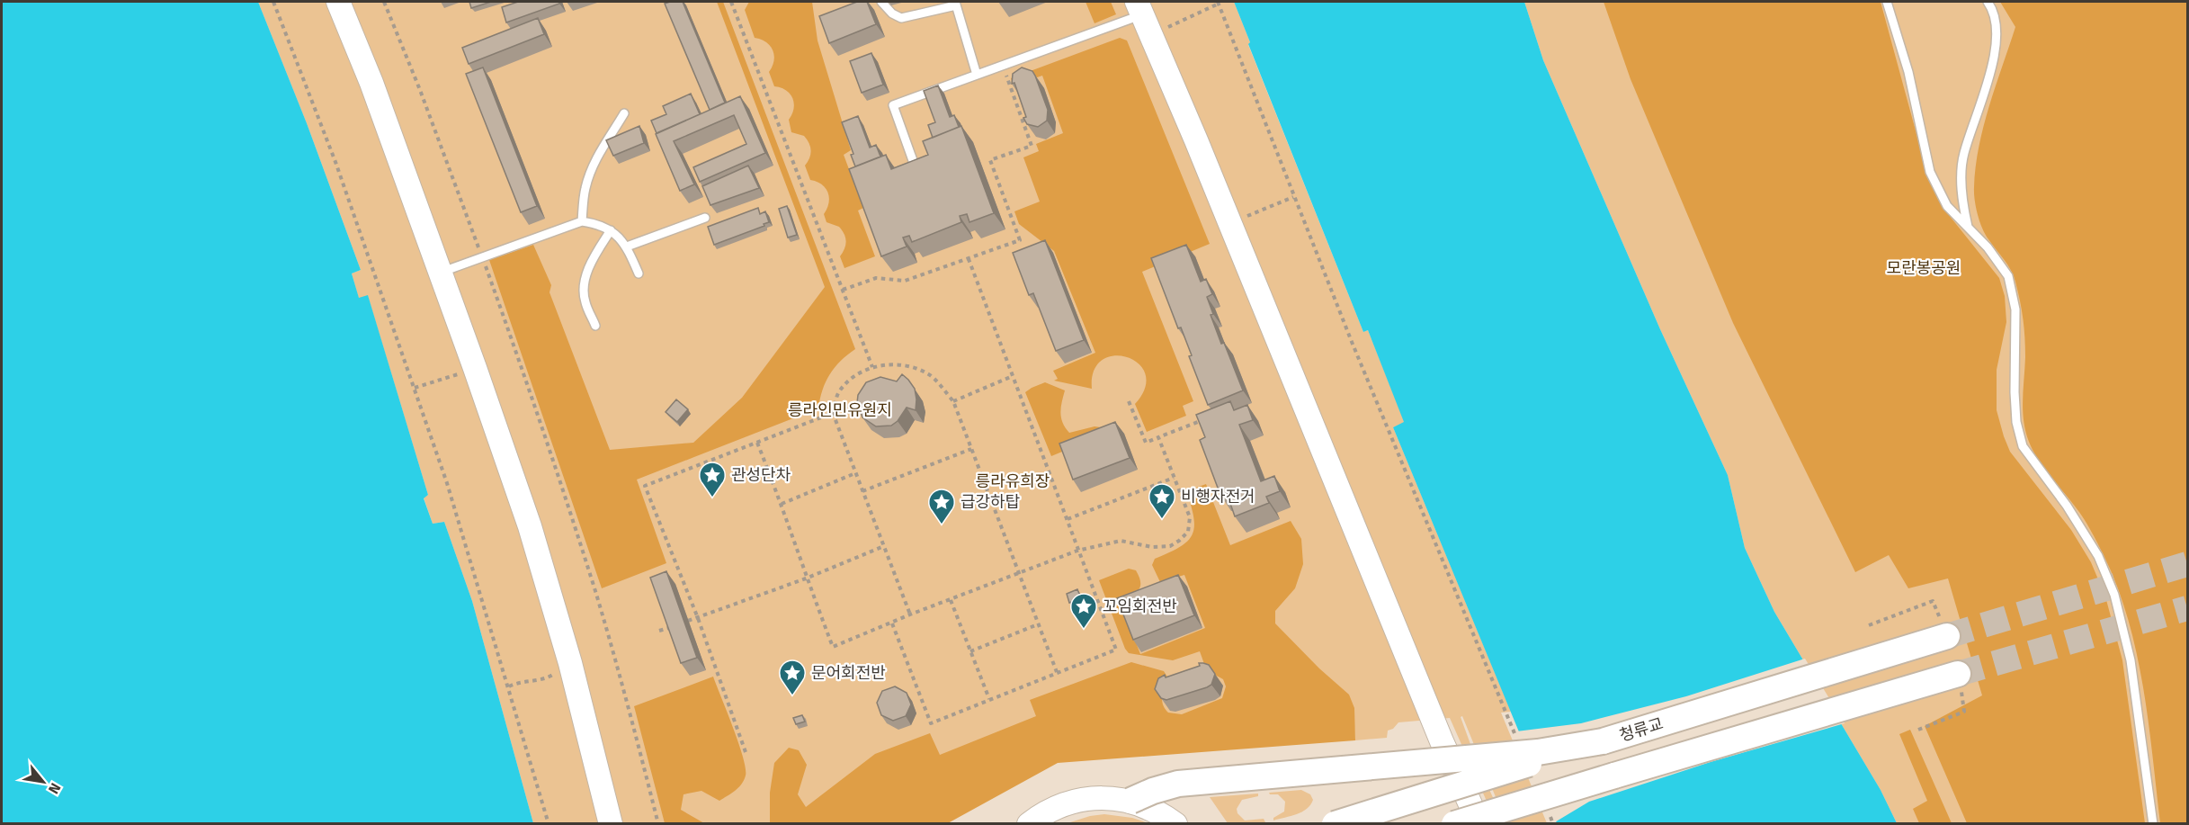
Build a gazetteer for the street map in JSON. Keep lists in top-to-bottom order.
{
  "streets": {
    "main road": ["청류교"]
  },
  "parks": ["모란봉공원", "릉라인민유원지", "릉라유희장"],
  "places": {
    "place": [
      "관성단차",
      "비행자전거",
      "급강하탑",
      "꼬임회전반",
      "문어회전반"
    ]
  },
  "north": "bottom right"
}
